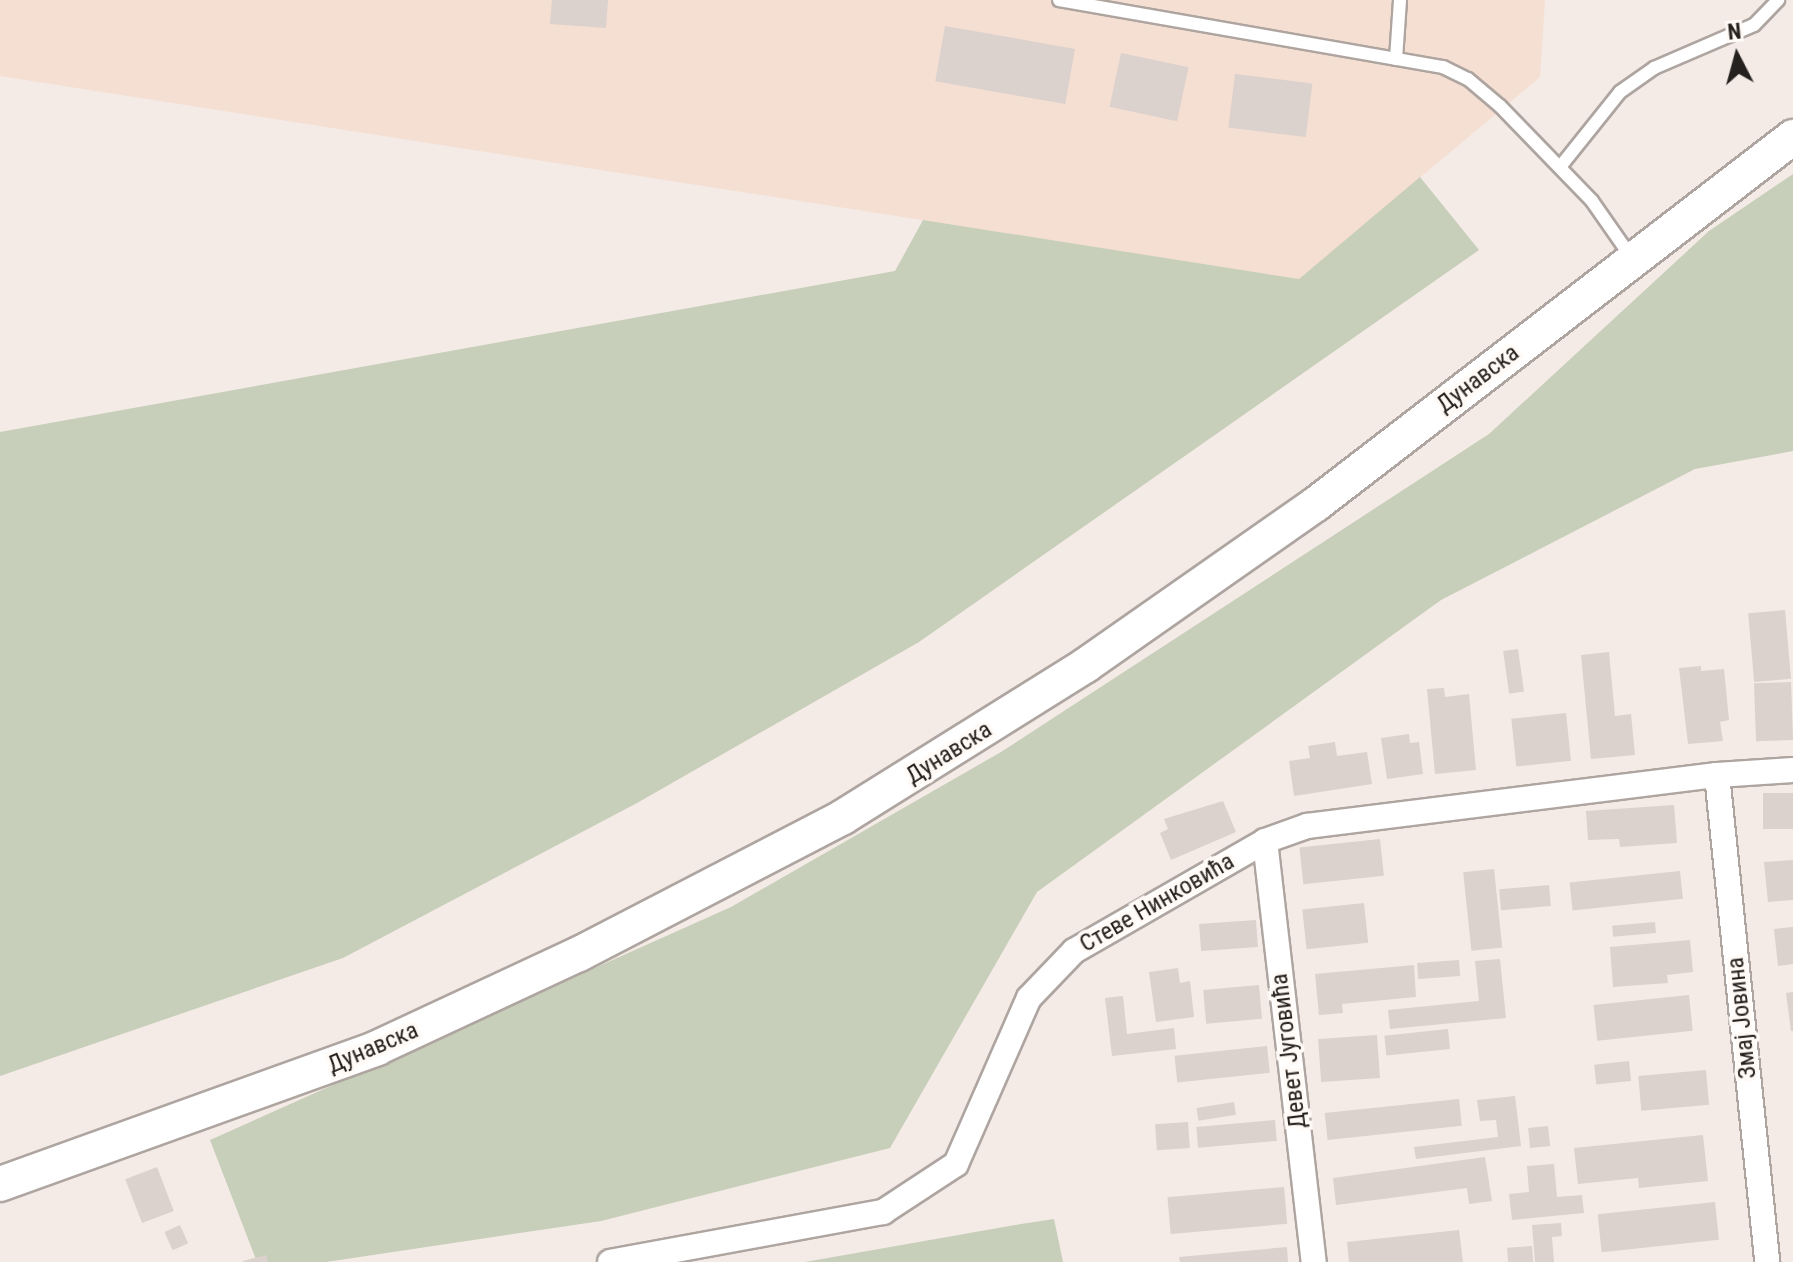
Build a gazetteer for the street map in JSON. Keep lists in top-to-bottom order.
{
  "streets": {
    "main road": ["Дунавска"],
    "street": ["Стеве Нинковића", "Змај Јовина", "Девет Југовића"]
  },
  "crossings": [
    ["Стеве Нинковића", "Змај Јовина"],
    ["Стеве Нинковића", "Девет Југовића"]
  ],
  "north": "top"
}
